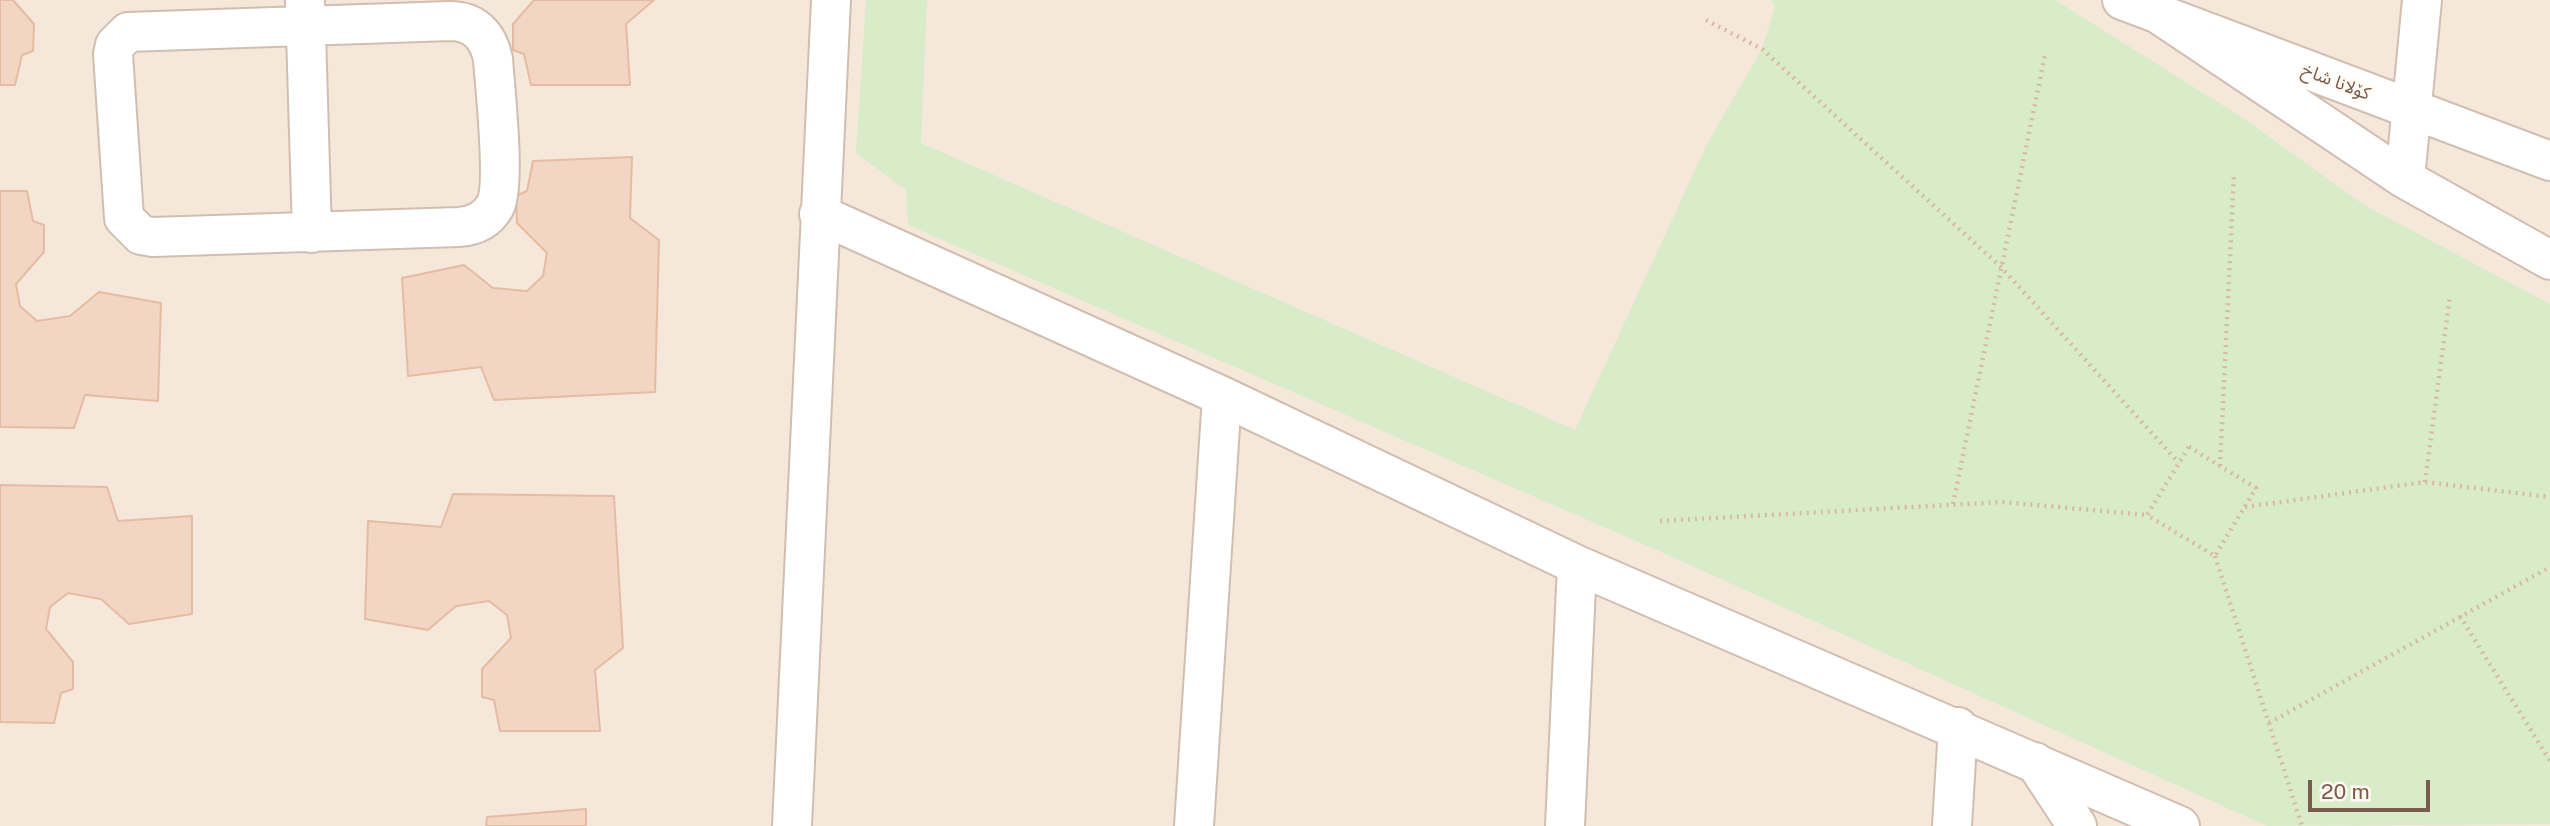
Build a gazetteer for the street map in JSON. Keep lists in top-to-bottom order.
{
  "streets": {
    "street": ["کۆلانا شاخ"]
  },
  "scale_bar": "20 m"
}
